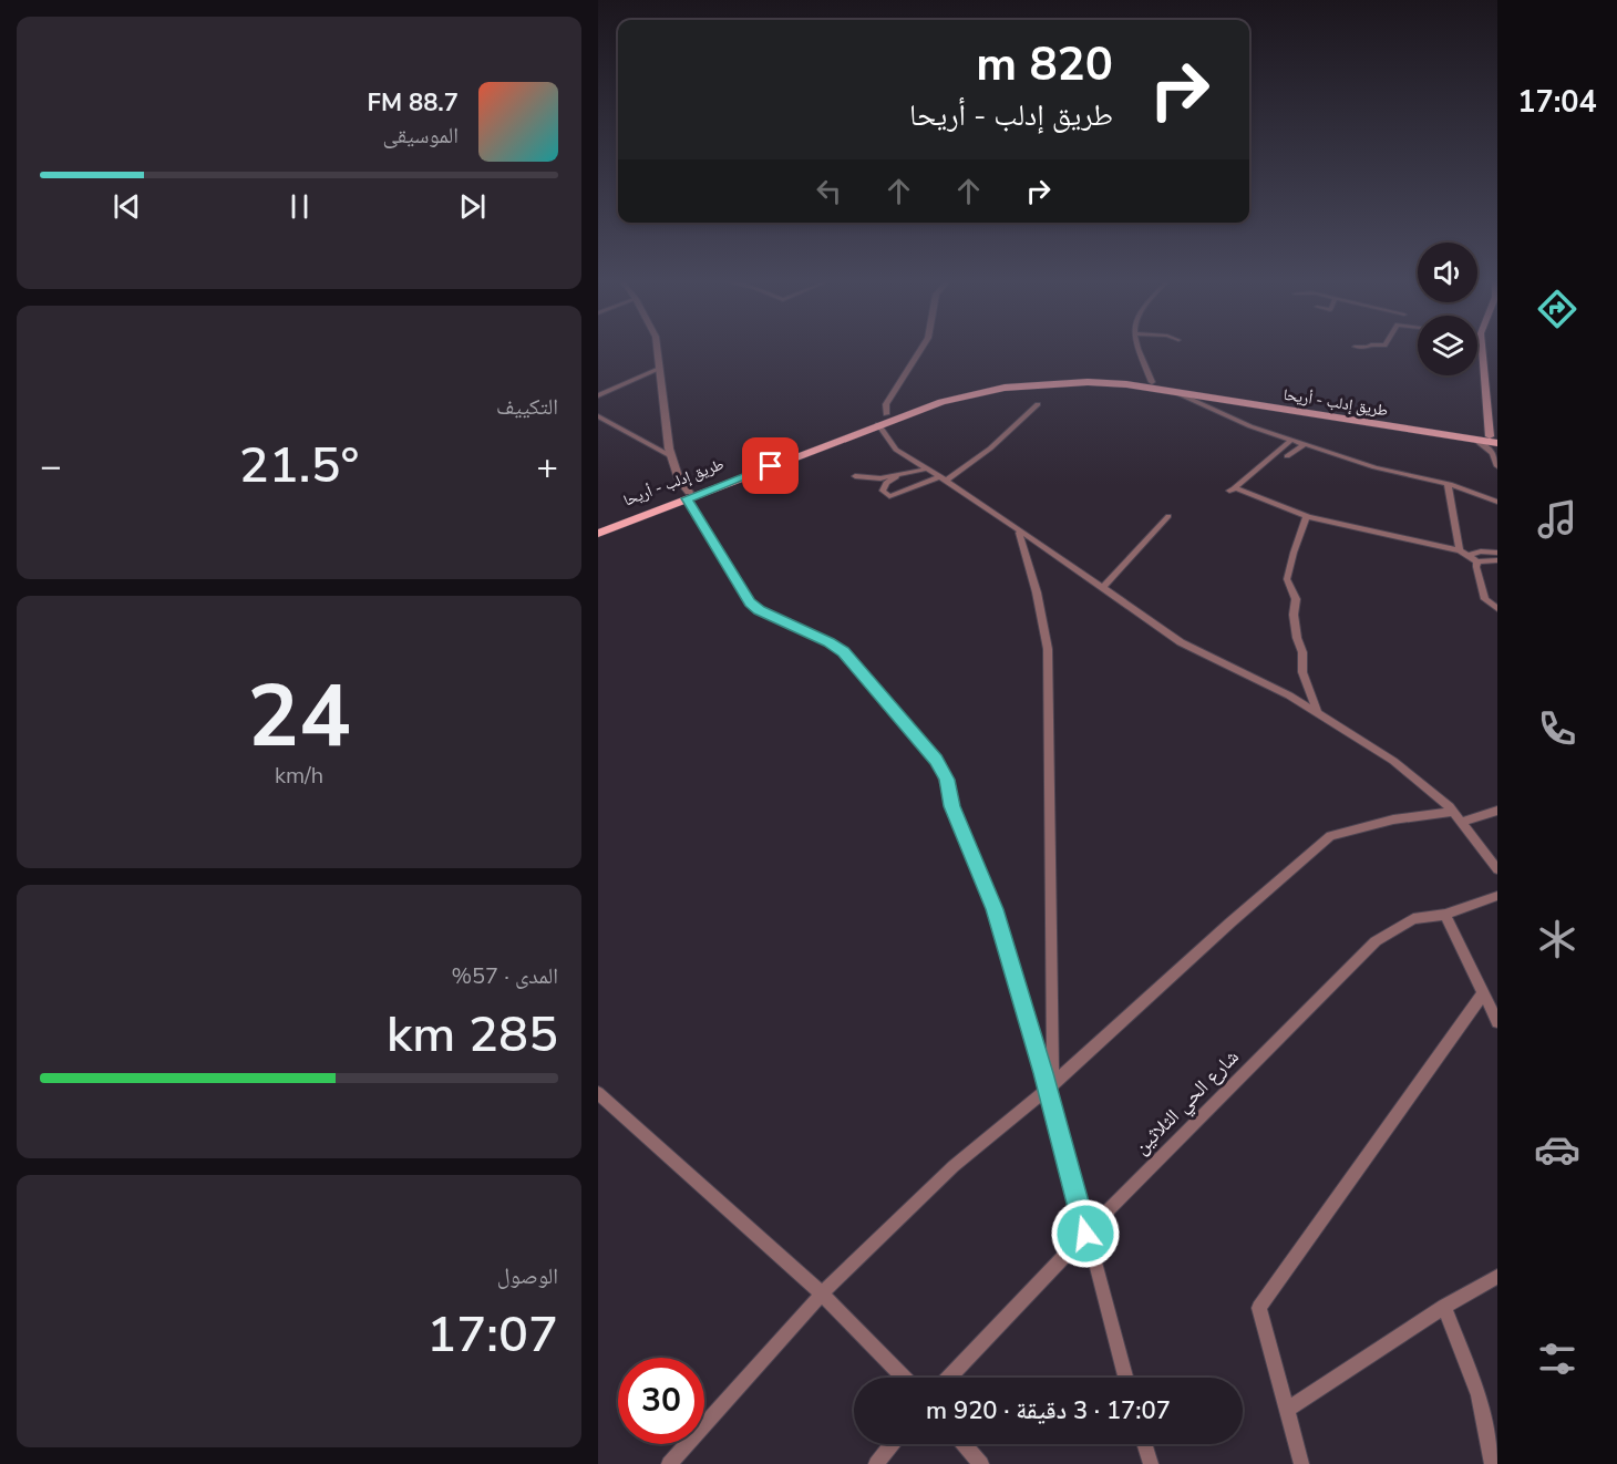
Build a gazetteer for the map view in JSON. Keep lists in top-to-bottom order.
{
  "streets": {
    "main road": ["طريق إدلب - أريحا"],
    "street": ["شارع الحي الثلاثين"]
  },
  "page": {
    "tabs": "17:04",
    "turn": ["820 m", "طريق إدلب - أريحا"],
    "song": ["88.7 FM", "الموسيقى"],
    "tile": [
      "التكييف",
      ["24", "km/h"],
      ["المدى · 57%", "285 km"],
      ["الوصول", "17:07"]
    ],
    "heat": ["−", "21.5°", "+"],
    "limit": "30",
    "trip": "17:07 · 3 دقيقة · 920 m"
  }
}
